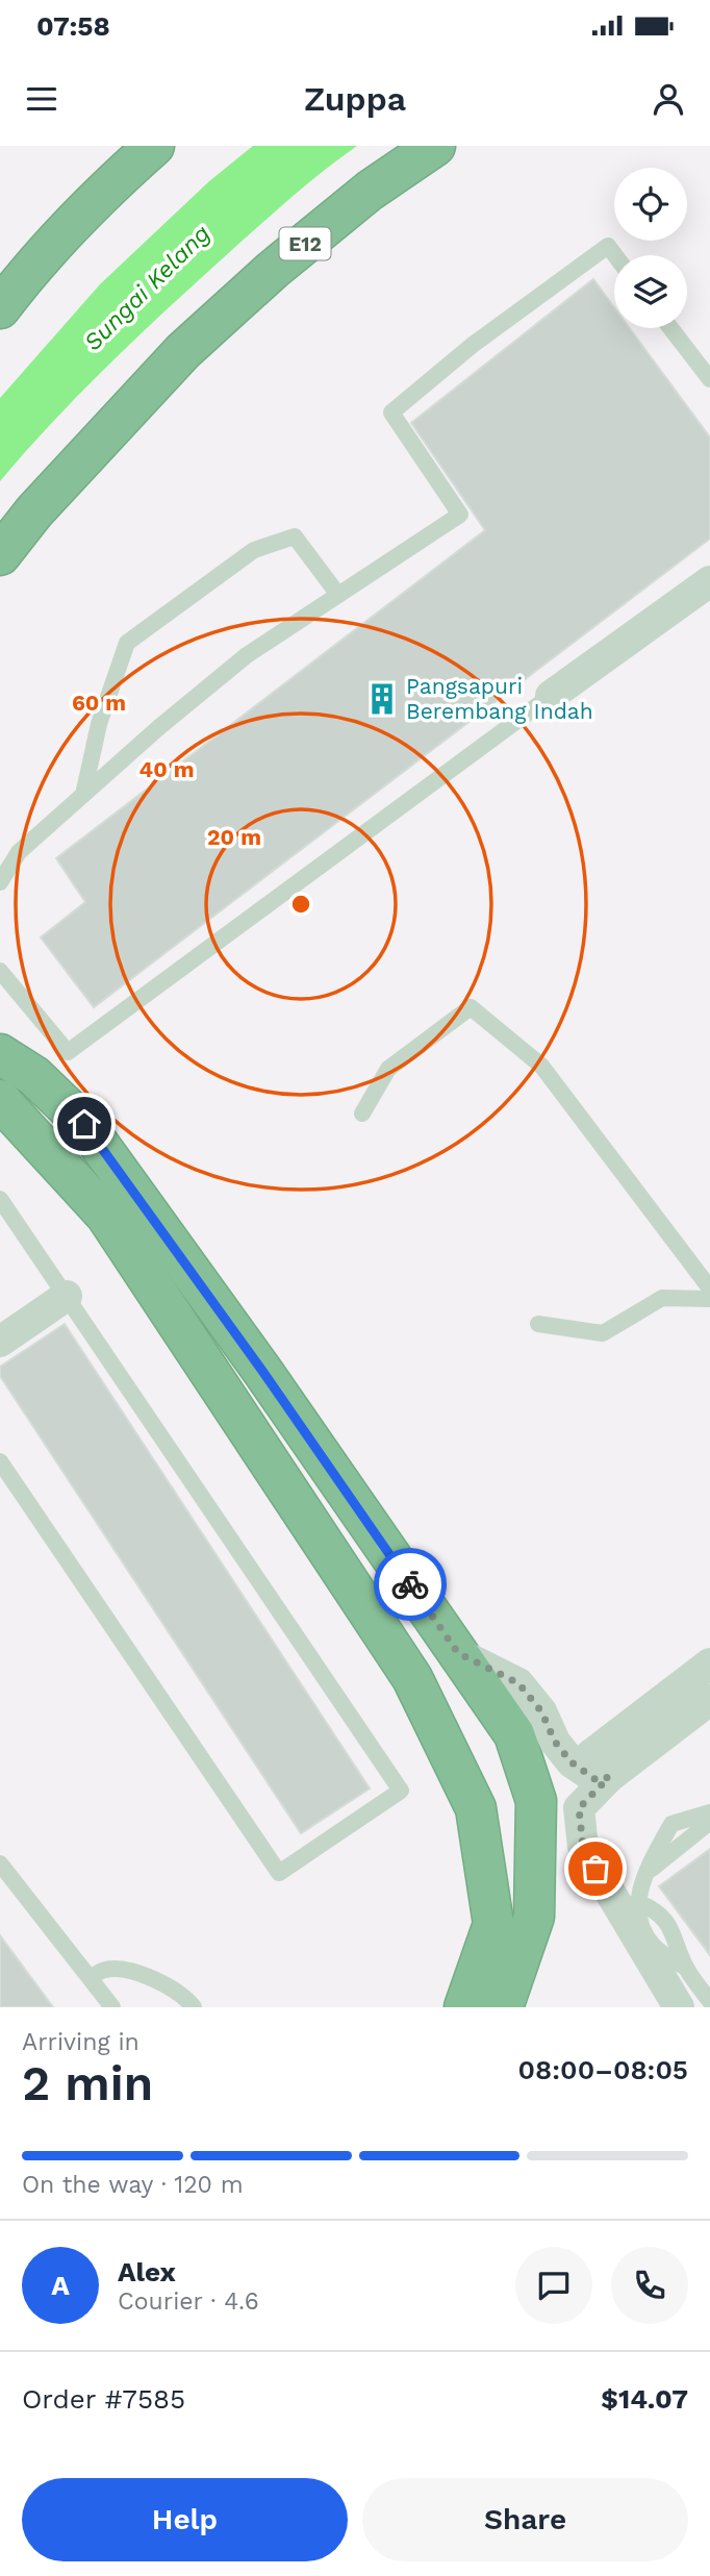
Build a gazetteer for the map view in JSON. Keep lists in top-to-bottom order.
{
  "streets": {
    "highway": ["E12"]
  },
  "water": ["Sungai Kelang"],
  "places": {
    "building": ["Pangsapuri Berembang Indah"]
  },
  "page": {
    "status": "07:58",
    "header": "Zuppa",
    "heading": ["2 min", "Arriving in", "08:00–08:05"],
    "panel": [
      "Alex",
      "Courier · 4.6",
      "Order #7585",
      "$14.07"
    ],
    "bar": "On the way · 120 m",
    "round": "A",
    "buttons": ["Help", "Share"]
  },
  "rings": ["60 m", "40 m", "20 m"]
}
